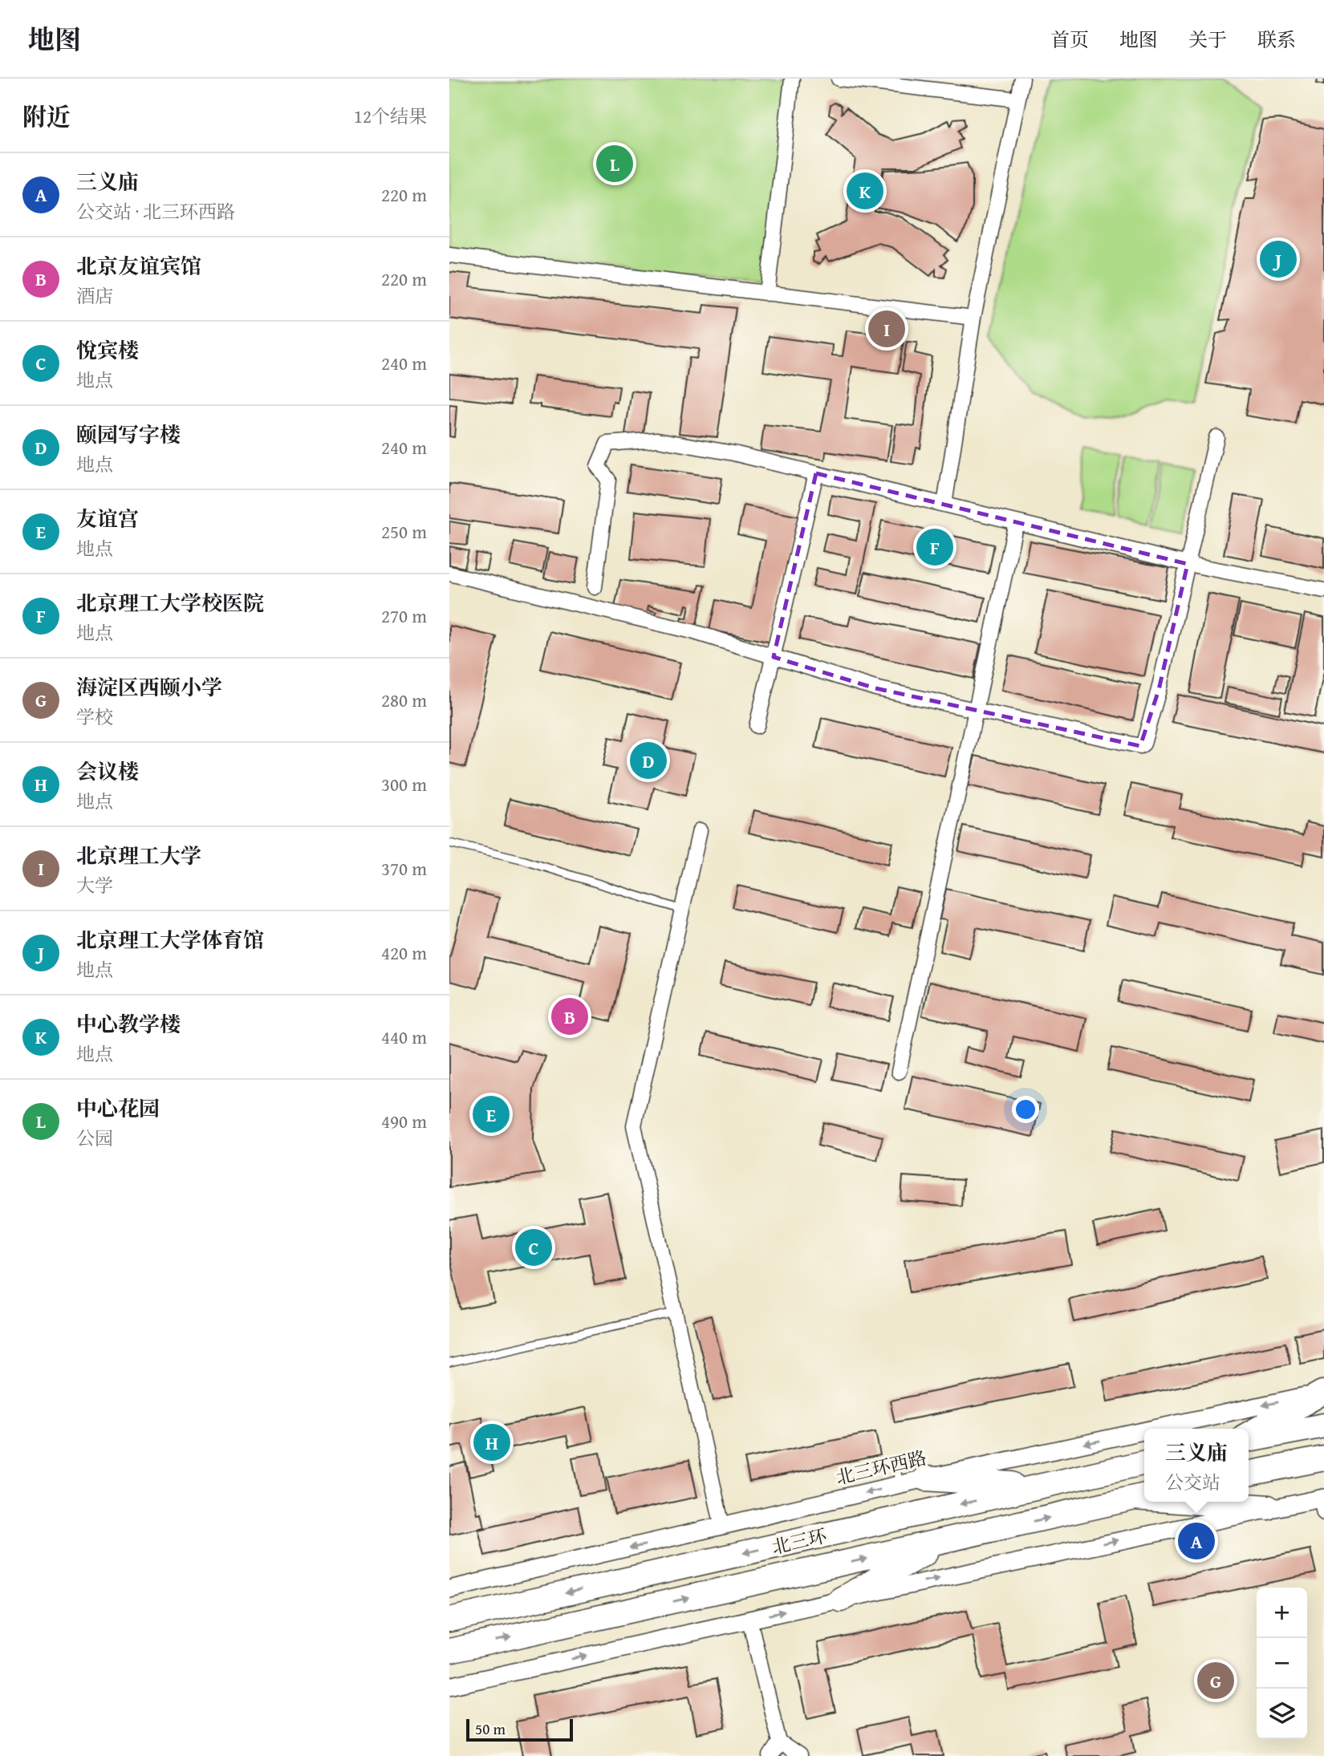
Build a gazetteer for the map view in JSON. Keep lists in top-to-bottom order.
{
  "streets": {
    "highway": ["北三环"],
    "street": ["北三环西路"]
  },
  "scale_bar": "50 m",
  "page": {
    "header": "地图",
    "nav": [
      "首页",
      "地图",
      "关于",
      "联系"
    ],
    "heading": ["附近", "12个结果"],
    "pins": [
      "L",
      "K",
      "J",
      "I",
      "F",
      "D",
      "B",
      "E",
      "C",
      "H",
      "A",
      "G"
    ],
    "list": [
      {
        "mark": "A",
        "name": "三义庙",
        "note": "公交站 · 北三环西路",
        "value": "220 m"
      },
      {
        "mark": "B",
        "name": "北京友谊宾馆",
        "note": "酒店",
        "value": "220 m"
      },
      {
        "mark": "C",
        "name": "悅宾楼",
        "note": "地点",
        "value": "240 m"
      },
      {
        "mark": "D",
        "name": "颐园写字楼",
        "note": "地点",
        "value": "240 m"
      },
      {
        "mark": "E",
        "name": "友谊宫",
        "note": "地点",
        "value": "250 m"
      },
      {
        "mark": "F",
        "name": "北京理工大学校医院",
        "note": "地点",
        "value": "270 m"
      },
      {
        "mark": "G",
        "name": "海淀区西颐小学",
        "note": "学校",
        "value": "280 m"
      },
      {
        "mark": "H",
        "name": "会议楼",
        "note": "地点",
        "value": "300 m"
      },
      {
        "mark": "I",
        "name": "北京理工大学",
        "note": "大学",
        "value": "370 m"
      },
      {
        "mark": "J",
        "name": "北京理工大学体育馆",
        "note": "地点",
        "value": "420 m"
      },
      {
        "mark": "K",
        "name": "中心教学楼",
        "note": "地点",
        "value": "440 m"
      },
      {
        "mark": "L",
        "name": "中心花园",
        "note": "公园",
        "value": "490 m"
      }
    ],
    "popup": ["三义庙", "公交站"],
    "map_buttons": ["+", "−"],
    "scale": "50 m"
  }
}
